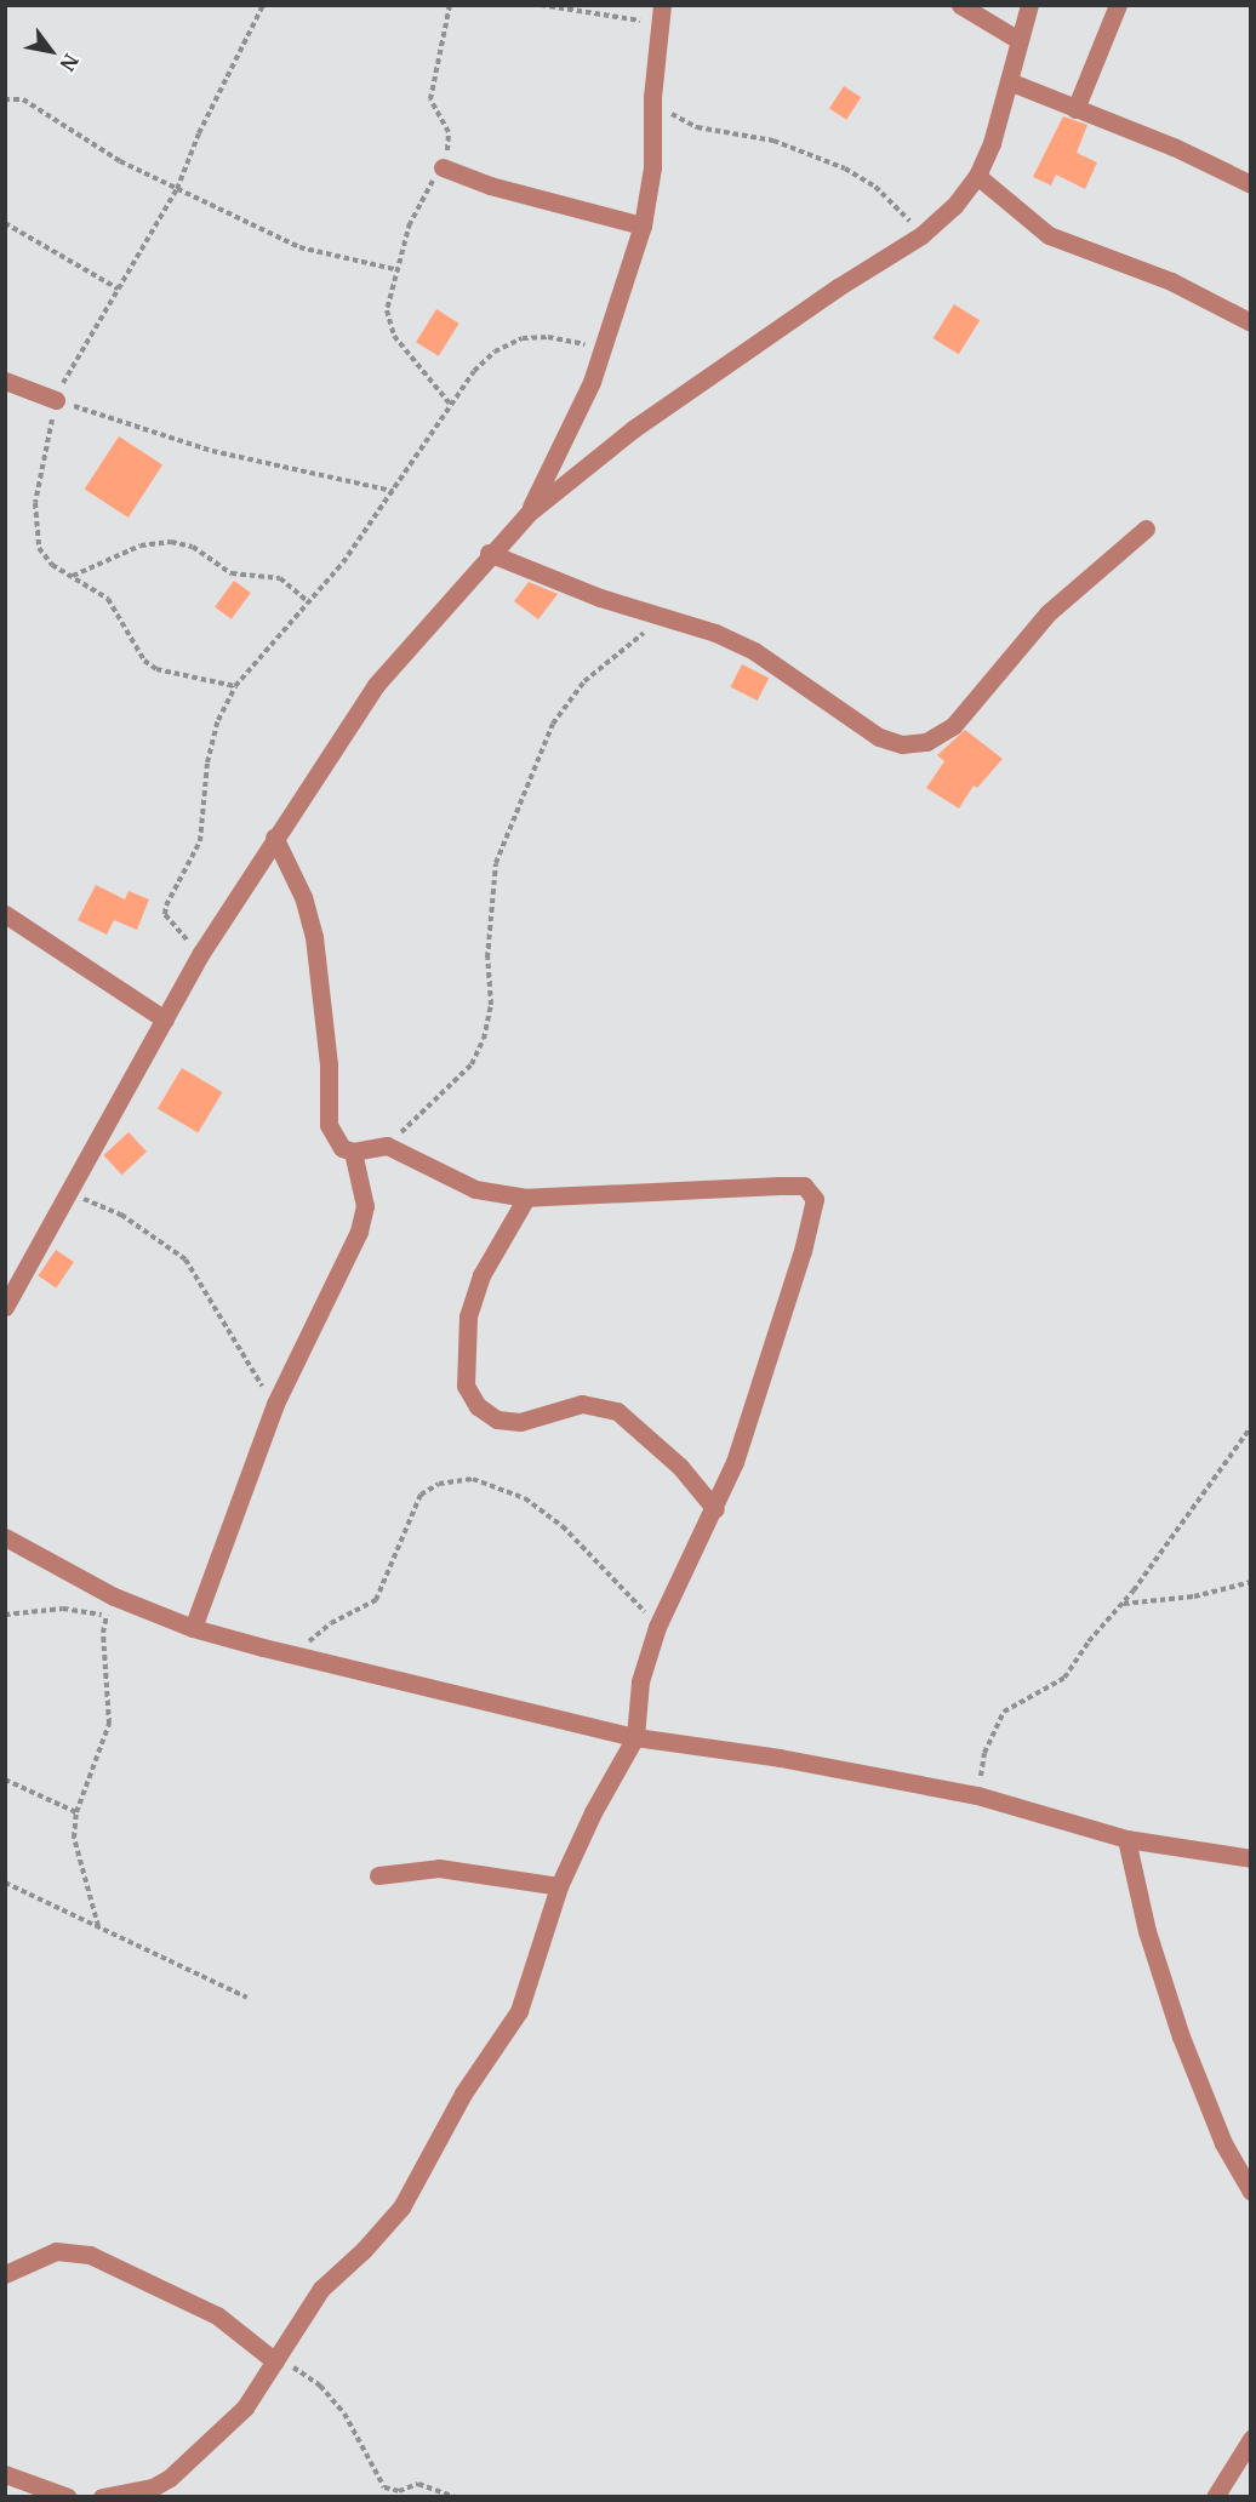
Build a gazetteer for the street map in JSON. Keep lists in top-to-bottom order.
{
  "north": "bottom right"
}
